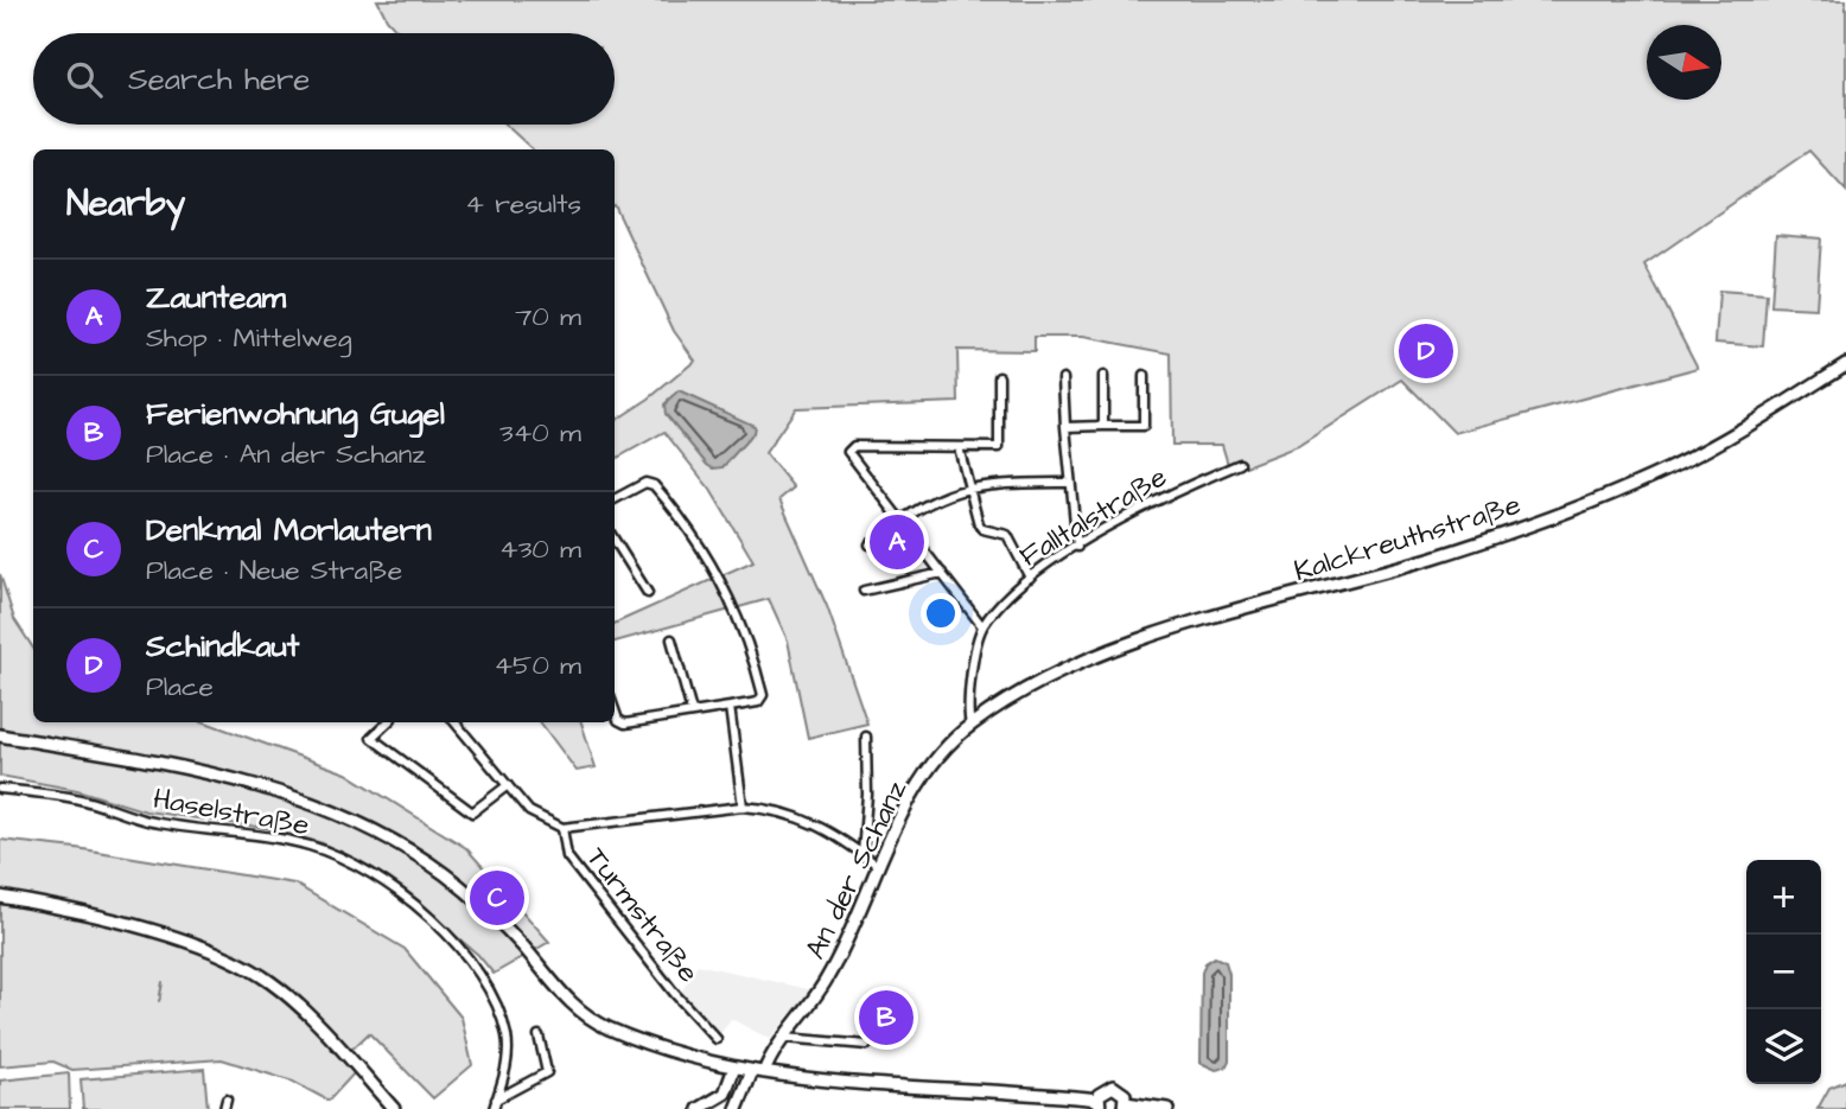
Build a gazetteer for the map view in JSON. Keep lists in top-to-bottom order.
{
  "streets": {
    "street": [
      "Falltalstraße",
      "Kalckreuthstraße",
      "Haselstraße",
      "An der Schanz",
      "Turmstraße"
    ]
  },
  "crossings": [
    ["Kalckreuthstraße", "An der Schanz"]
  ],
  "north": "right",
  "page": {
    "search": "Search here",
    "heading": ["Nearby", "4 results"],
    "list": [
      {
        "mark": "A",
        "name": "Zaunteam",
        "note": "Shop · Mittelweg",
        "value": "70 m"
      },
      {
        "mark": "B",
        "name": "Ferienwohnung Gugel",
        "note": "Place · An der Schanz",
        "value": "340 m"
      },
      {
        "mark": "C",
        "name": "Denkmal Morlautern",
        "note": "Place · Neue Straße",
        "value": "430 m"
      },
      {
        "mark": "D",
        "name": "Schindkaut",
        "note": "Place",
        "value": "450 m"
      }
    ],
    "pins": [
      "D",
      "A",
      "C",
      "B"
    ],
    "map_buttons": ["+", "−"]
  }
}
